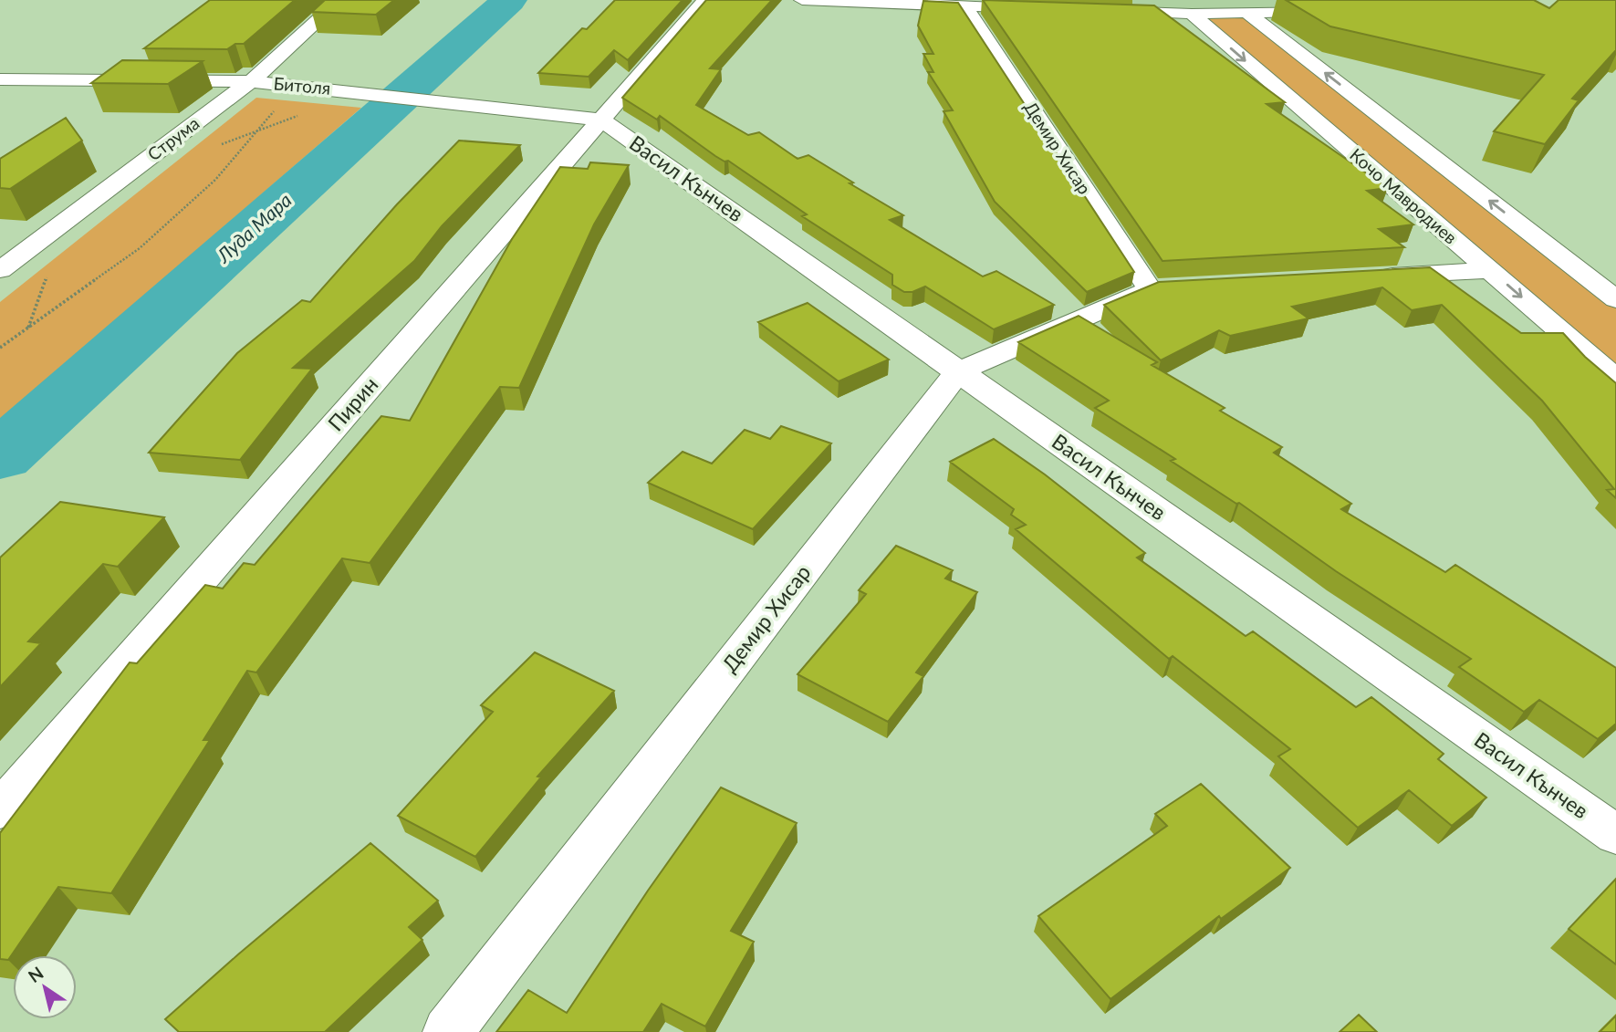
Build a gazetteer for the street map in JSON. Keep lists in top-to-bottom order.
{
  "streets": {
    "street": [
      "Битоля",
      "Струма",
      "Демир Хисар",
      "Васил Кънчев",
      "Кочо Мавродиев",
      "Пирин"
    ]
  },
  "crossings": [
    ["Битоля", "Струма"],
    ["Битоля", "Васил Кънчев"],
    ["Битоля", "Пирин"],
    ["Демир Хисар", "Васил Кънчев"],
    ["Васил Кънчев", "Пирин"]
  ],
  "water": ["Луда Мара"],
  "north": "top left"
}
